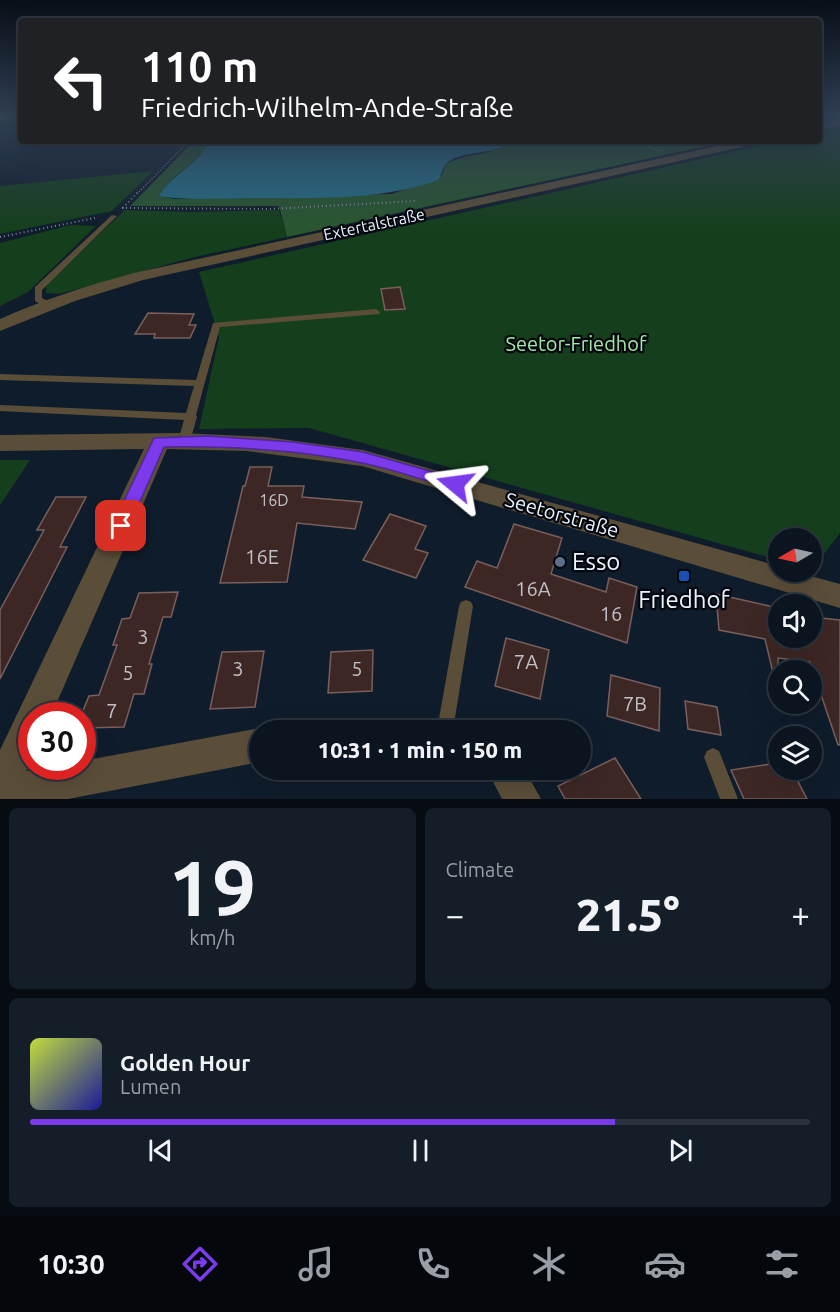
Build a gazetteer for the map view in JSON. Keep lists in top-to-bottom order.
{
  "streets": {
    "street": ["Extertalstraße", "Seetorstraße"]
  },
  "parks": ["Seetor-Friedhof"],
  "places": {
    "other": ["Esso"],
    "transit": ["Friedhof"]
  },
  "house_numbers": [
    "16D",
    "16E",
    "16A",
    "16",
    "3",
    "7A",
    "3",
    "5",
    "5",
    "7B",
    "7"
  ],
  "north": "left",
  "page": {
    "turn": ["110 m", "Friedrich-Wilhelm-Ande-Straße"],
    "limit": "30",
    "trip": "10:31 · 1 min · 150 m",
    "tile": [
      ["19", "km/h"],
      "Climate"
    ],
    "heat": ["−", "21.5°", "+"],
    "song": ["Golden Hour", "Lumen"],
    "tabs": "10:30"
  }
}
